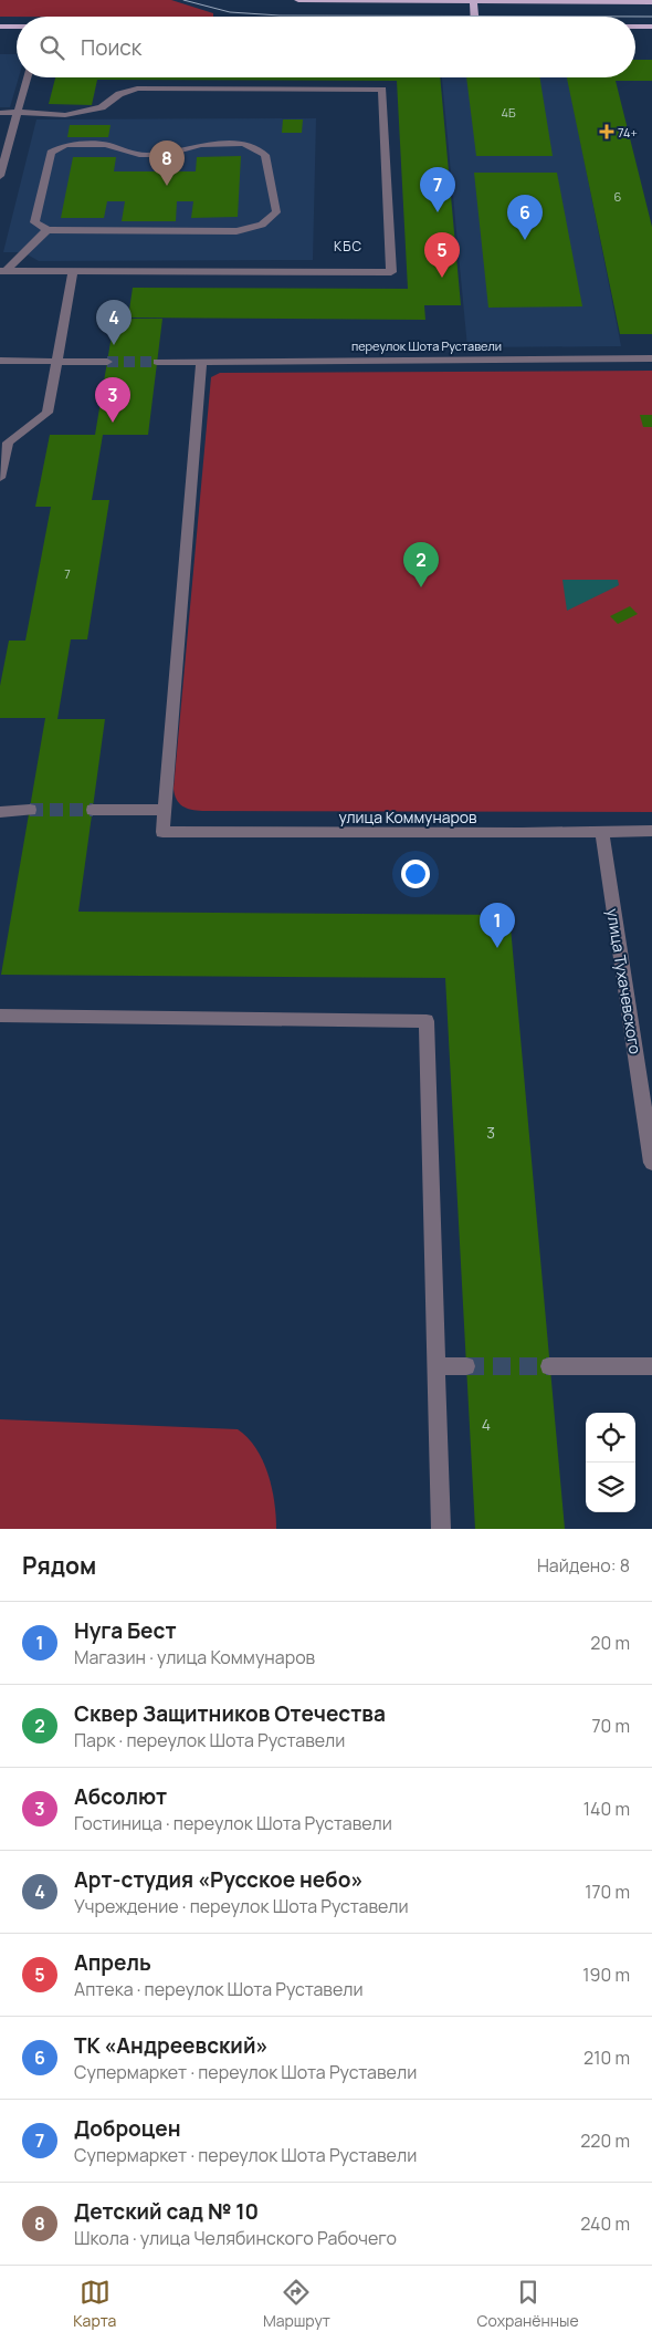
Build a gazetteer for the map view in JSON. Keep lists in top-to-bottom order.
{
  "streets": {
    "street": ["переулок Шота Руставели", "улица Коммунаров", "улица Тухачевского"]
  },
  "crossings": [
    ["улица Коммунаров", "улица Тухачевского"]
  ],
  "districts": ["КБС"],
  "places": {
    "health": ["74+"]
  },
  "house_numbers": [
    "4Б",
    "6",
    "7",
    "3",
    "4"
  ],
  "page": {
    "search": "Поиск",
    "pins": [
      "8",
      "7",
      "6",
      "5",
      "4",
      "3",
      "2",
      "1"
    ],
    "heading": ["Рядом", "Найдено: 8"],
    "list": [
      {
        "mark": "1",
        "name": "Нуга Бест",
        "note": "Магазин · улица Коммунаров",
        "value": "20 m"
      },
      {
        "mark": "2",
        "name": "Сквер Защитников Отечества",
        "note": "Парк · переулок Шота Руставели",
        "value": "70 m"
      },
      {
        "mark": "3",
        "name": "Абсолют",
        "note": "Гостиница · переулок Шота Руставели",
        "value": "140 m"
      },
      {
        "mark": "4",
        "name": "Арт-студия «Русское небо»",
        "note": "Учреждение · переулок Шота Руставели",
        "value": "170 m"
      },
      {
        "mark": "5",
        "name": "Апрель",
        "note": "Аптека · переулок Шота Руставели",
        "value": "190 m"
      },
      {
        "mark": "6",
        "name": "ТК «Андреевский»",
        "note": "Супермаркет · переулок Шота Руставели",
        "value": "210 m"
      },
      {
        "mark": "7",
        "name": "Доброцен",
        "note": "Супермаркет · переулок Шота Руставели",
        "value": "220 m"
      },
      {
        "mark": "8",
        "name": "Детский сад № 10",
        "note": "Школа · улица Челябинского Рабочего",
        "value": "240 m"
      }
    ],
    "nav": ["Карта", "Маршрут", "Сохранённые"]
  }
}
